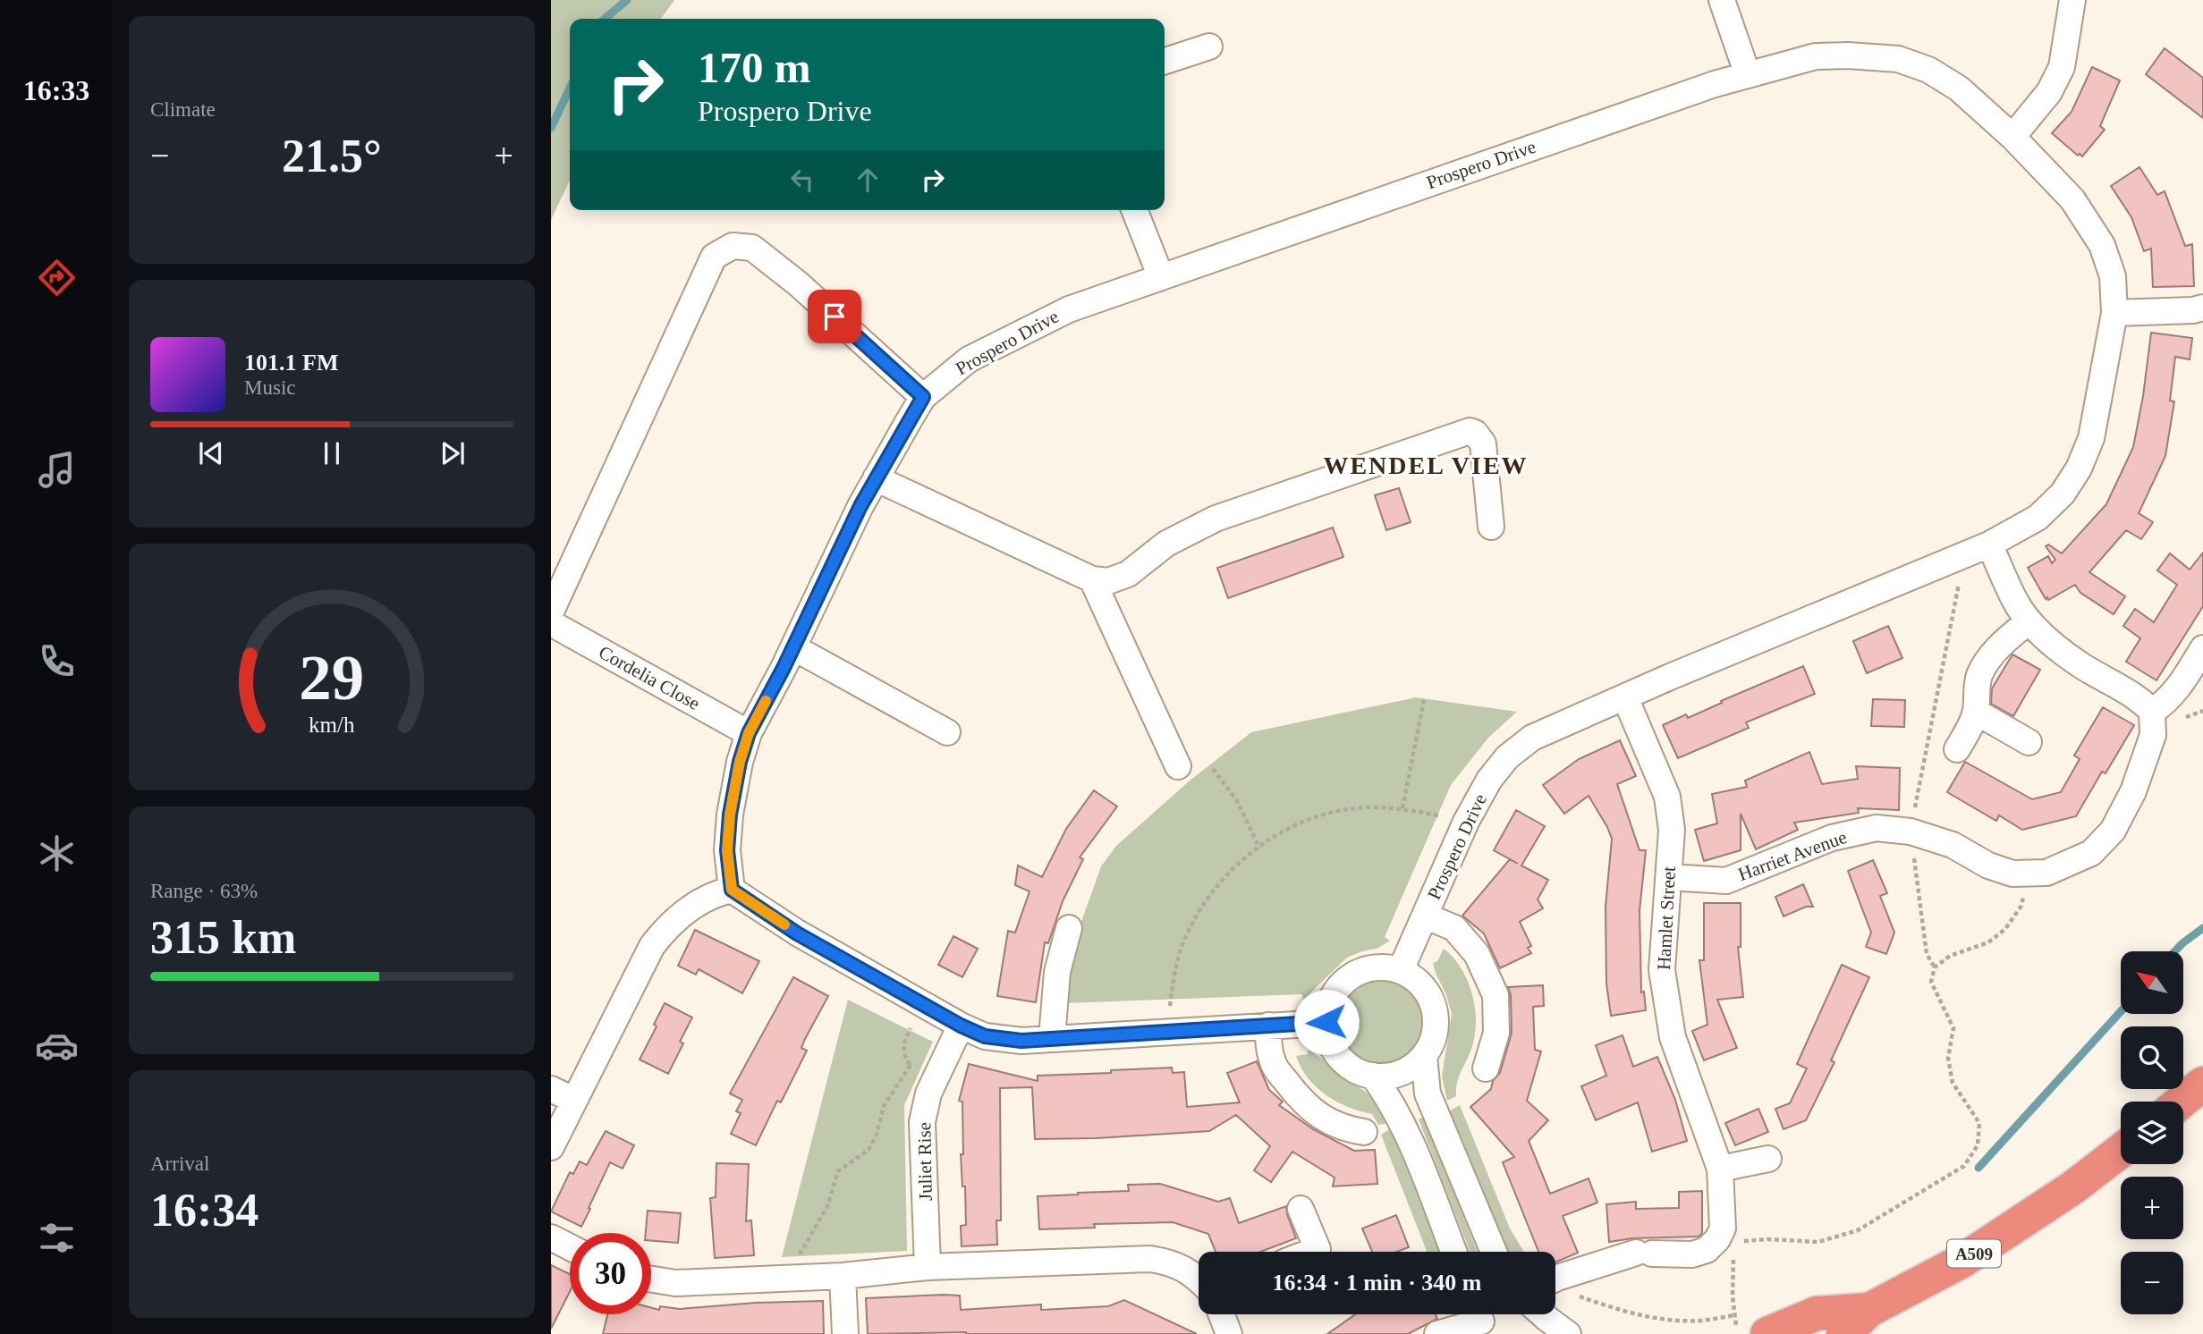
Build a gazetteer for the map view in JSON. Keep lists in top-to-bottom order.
{
  "streets": {
    "highway": ["A509"],
    "street": [
      "Prospero Drive",
      "Cordelia Close",
      "Harriet Avenue",
      "Hamlet Street",
      "Juliet Rise"
    ]
  },
  "crossings": [
    ["Prospero Drive", "Cordelia Close"],
    ["Prospero Drive", "Hamlet Street"],
    ["Harriet Avenue", "Hamlet Street"]
  ],
  "districts": ["WENDEL VIEW"],
  "north": "top left",
  "page": {
    "tabs": "16:33",
    "tile": [
      "Climate",
      ["Range · 63%", "315 km"],
      ["Arrival", "16:34"]
    ],
    "turn": ["170 m", "Prospero Drive"],
    "heat": ["−", "21.5°", "+"],
    "song": ["101.1 FM", "Music"],
    "map_buttons": ["+", "−"],
    "limit": "30",
    "trip": "16:34 · 1 min · 340 m",
    "gauge": ["29", "km/h"]
  }
}
